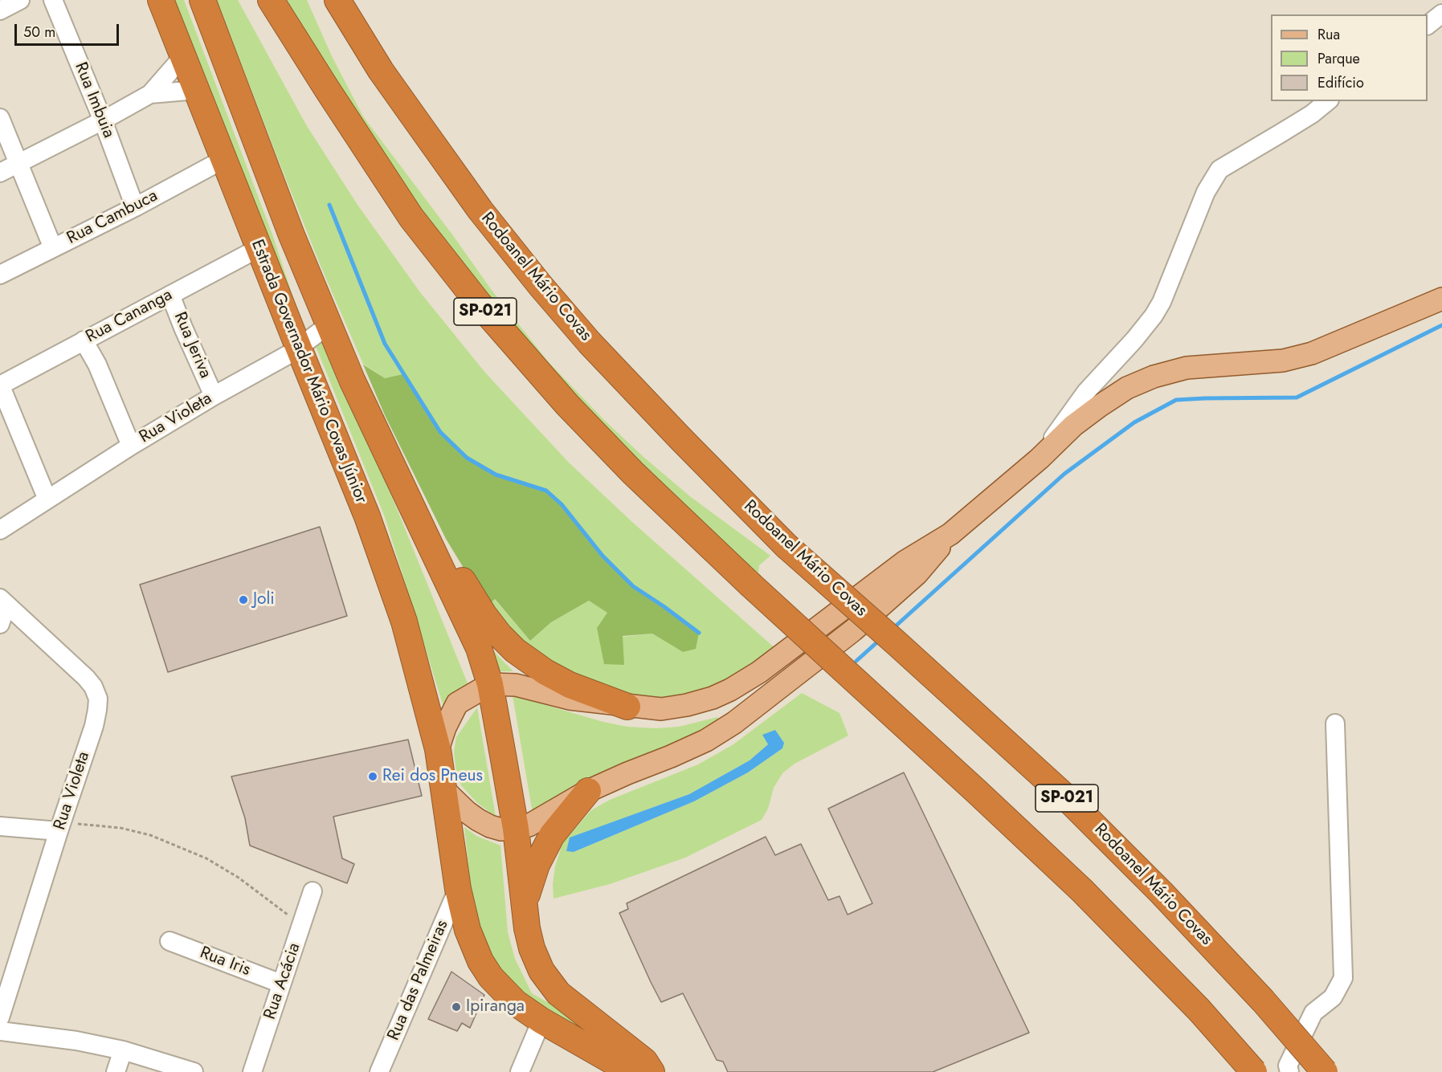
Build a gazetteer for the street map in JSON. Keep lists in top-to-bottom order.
{
  "streets": {
    "highway": ["Rodoanel Mário Covas", "SP-021", "Estrada Governador Mário Covas Júnior"],
    "street": [
      "Rua Imbuia",
      "Rua Cambuca",
      "Rua Cananga",
      "Rua Jeriva",
      "Rua Violeta",
      "Rua Iris",
      "Rua das Palmeiras",
      "Rua Acácia"
    ]
  },
  "crossings": [
    ["Rua Imbuia", "Rua Cambuca"],
    ["Rua Cambuca", "Estrada Governador Mário Covas Júnior"],
    ["Rua Cananga", "Rua Jeriva"],
    ["Rua Cananga", "Estrada Governador Mário Covas Júnior"],
    ["Rua Jeriva", "Rua Violeta"],
    ["Estrada Governador Mário Covas Júnior", "Rua Violeta"],
    ["Estrada Governador Mário Covas Júnior", "Rua das Palmeiras"],
    ["Rua Iris", "Rua Acácia"]
  ],
  "places": ["Joli", "Rei dos Pneus", "Ipiranga"],
  "legend": ["Rua", "Parque", "Edifício"],
  "scale_bar": "50 m"
}
